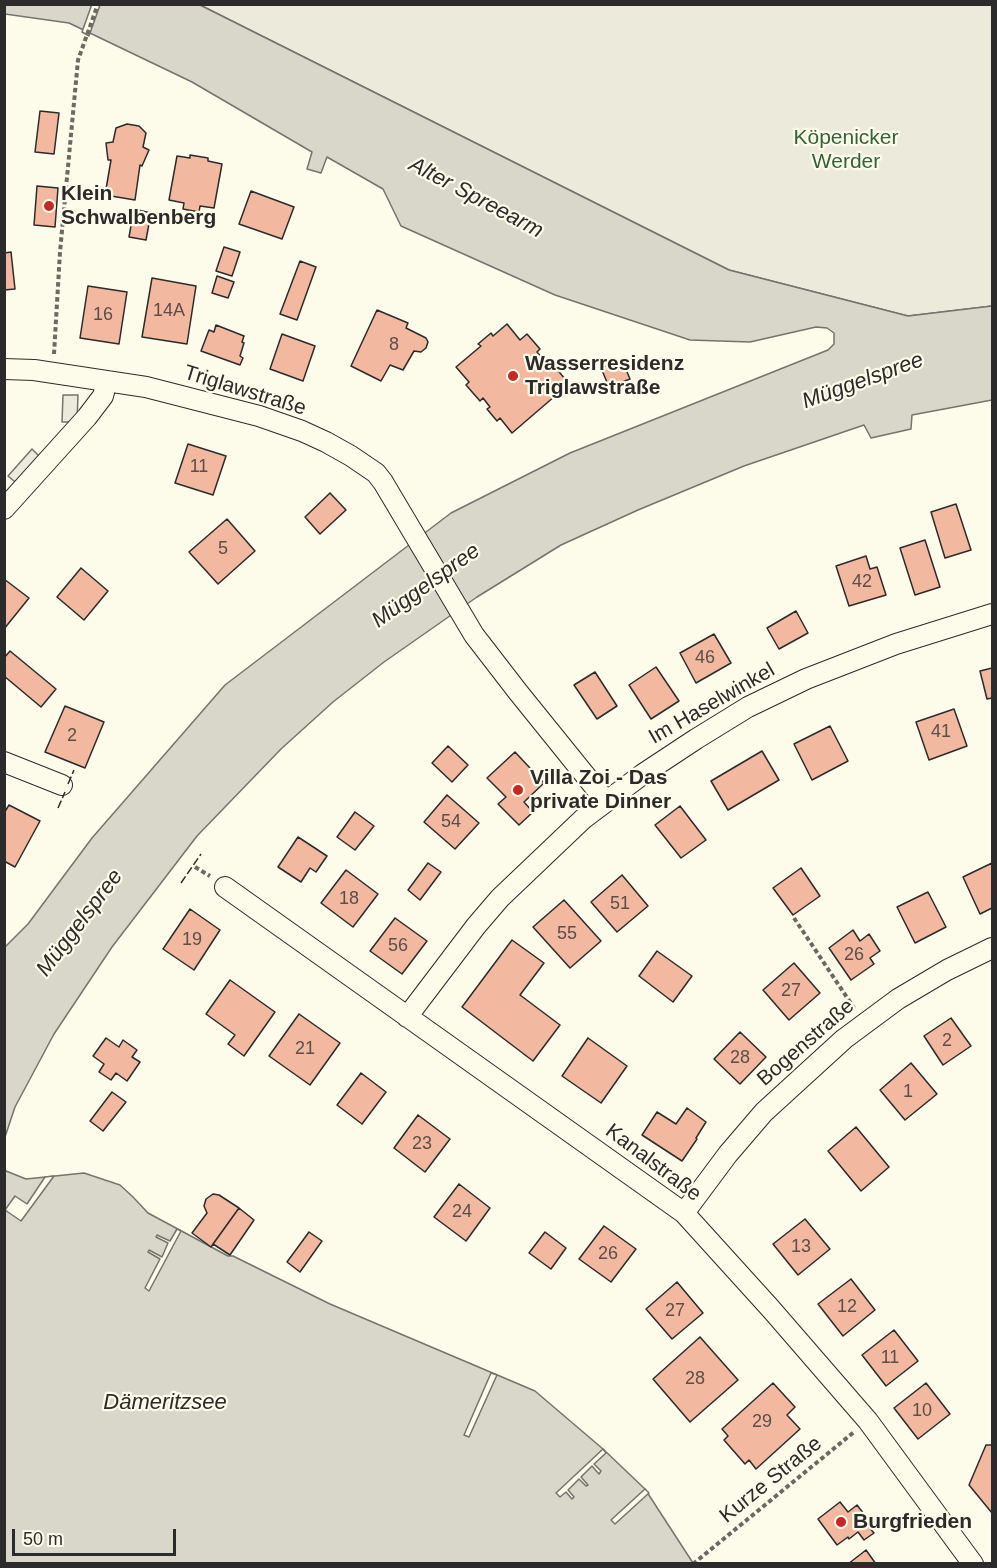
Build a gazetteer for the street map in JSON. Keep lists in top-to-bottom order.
{
  "streets": {
    "street": [
      "Triglawstraße",
      "Im Haselwinkel",
      "Bogenstraße",
      "Kanalstraße"
    ],
    "path": ["Kurze Straße"]
  },
  "crossings": [
    ["Triglawstraße", "Im Haselwinkel"],
    ["Im Haselwinkel", "Kanalstraße"],
    ["Bogenstraße", "Kanalstraße"],
    ["Kanalstraße", "Kurze Straße"]
  ],
  "water": ["Alter Spreearm", "Müggelspree", "Dämeritzsee"],
  "parks": ["Köpenicker Werder"],
  "places": [
    "Klein Schwalbenberg",
    "Wasserresidenz Triglawstraße",
    "Villa Zoi - Das private Dinner",
    "Burgfrieden"
  ],
  "house_numbers": [
    "14A",
    "16",
    "8",
    "11",
    "5",
    "42",
    "46",
    "41",
    "2",
    "54",
    "18",
    "51",
    "55",
    "19",
    "56",
    "26",
    "27",
    "2",
    "21",
    "28",
    "1",
    "23",
    "24",
    "13",
    "26",
    "12",
    "27",
    "11",
    "28",
    "10",
    "29"
  ],
  "scale_bar": "50 m"
}
